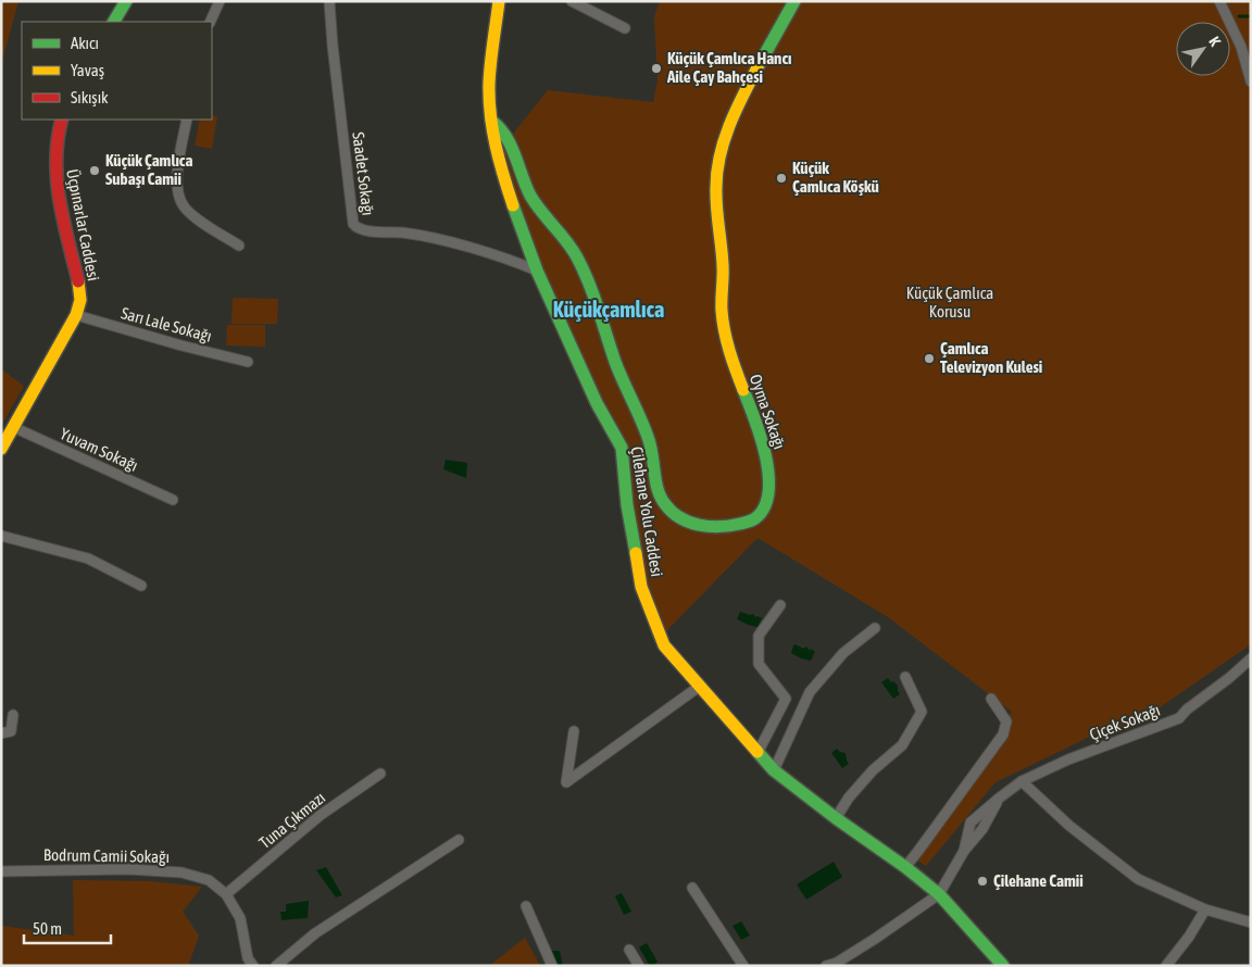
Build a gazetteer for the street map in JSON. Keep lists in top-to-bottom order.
{
  "streets": {
    "street": [
      "Saadet Sokağı",
      "Üçpınarlar Caddesi",
      "Sarı Lale Sokağı",
      "Oyma Sokağı",
      "Yuvam Sokağı",
      "Çilehane Yolu Caddesi",
      "Çiçek Sokağı",
      "Tuna Çıkmazı",
      "Bodrum Camii Sokağı"
    ]
  },
  "crossings": [
    ["Saadet Sokağı", "Çilehane Yolu Caddesi"],
    ["Üçpınarlar Caddesi", "Sarı Lale Sokağı"],
    ["Üçpınarlar Caddesi", "Yuvam Sokağı"],
    ["Oyma Sokağı", "Çilehane Yolu Caddesi"],
    ["Çilehane Yolu Caddesi", "Çiçek Sokağı"],
    ["Tuna Çıkmazı", "Bodrum Camii Sokağı"]
  ],
  "districts": ["Küçükçamlıca"],
  "parks": ["Küçük Çamlıca Korusu"],
  "places": [
    "Küçük Çamlıca Hancı Aile Çay Bahçesi",
    "Küçük Çamlıca Subaşı Camii",
    "Küçük Çamlıca Köşkü",
    "Çamlıca Televizyon Kulesi",
    "Çilehane Camii"
  ],
  "legend": ["Akıcı", "Yavaş", "Sıkışık"],
  "scale_bar": "50 m",
  "north": "top right"
}
